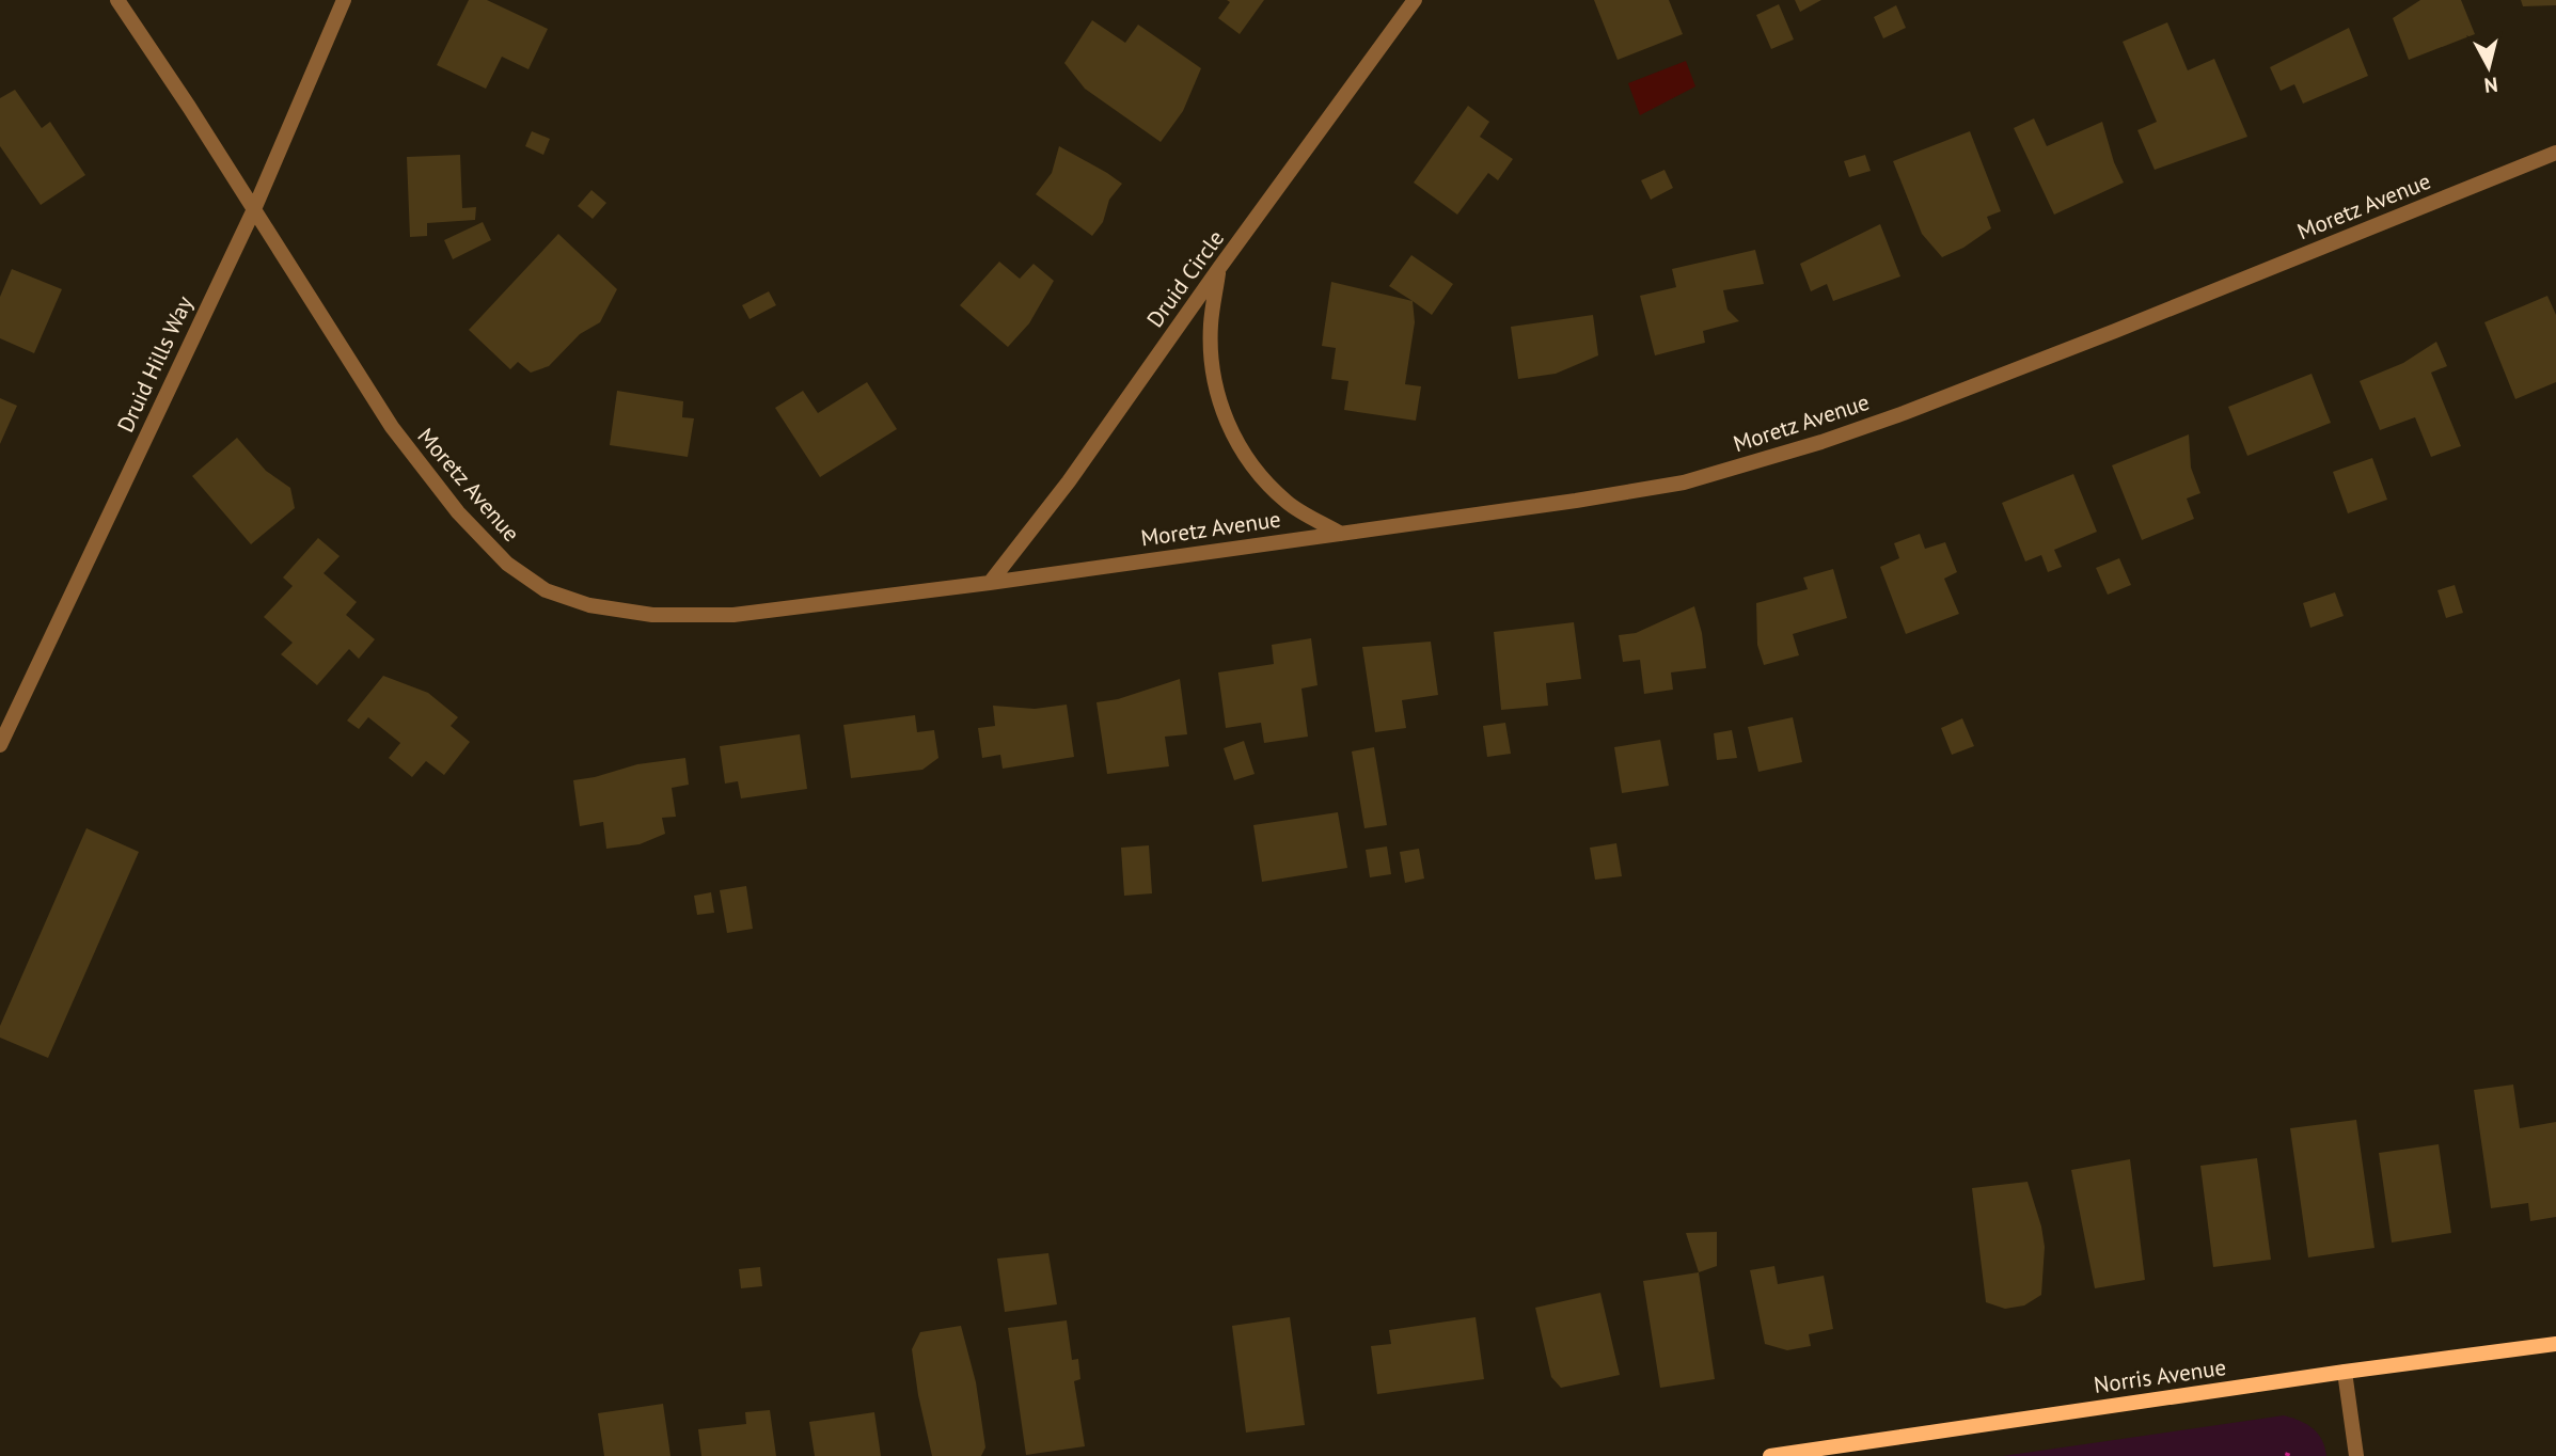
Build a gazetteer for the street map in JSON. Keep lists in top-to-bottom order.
{
  "streets": {
    "street": [
      "Moretz Avenue",
      "Druid Circle",
      "Druid Hills Way",
      "Norris Avenue"
    ]
  },
  "crossings": [
    ["Moretz Avenue", "Druid Circle"],
    ["Moretz Avenue", "Druid Hills Way"]
  ],
  "north": "bottom"
}
